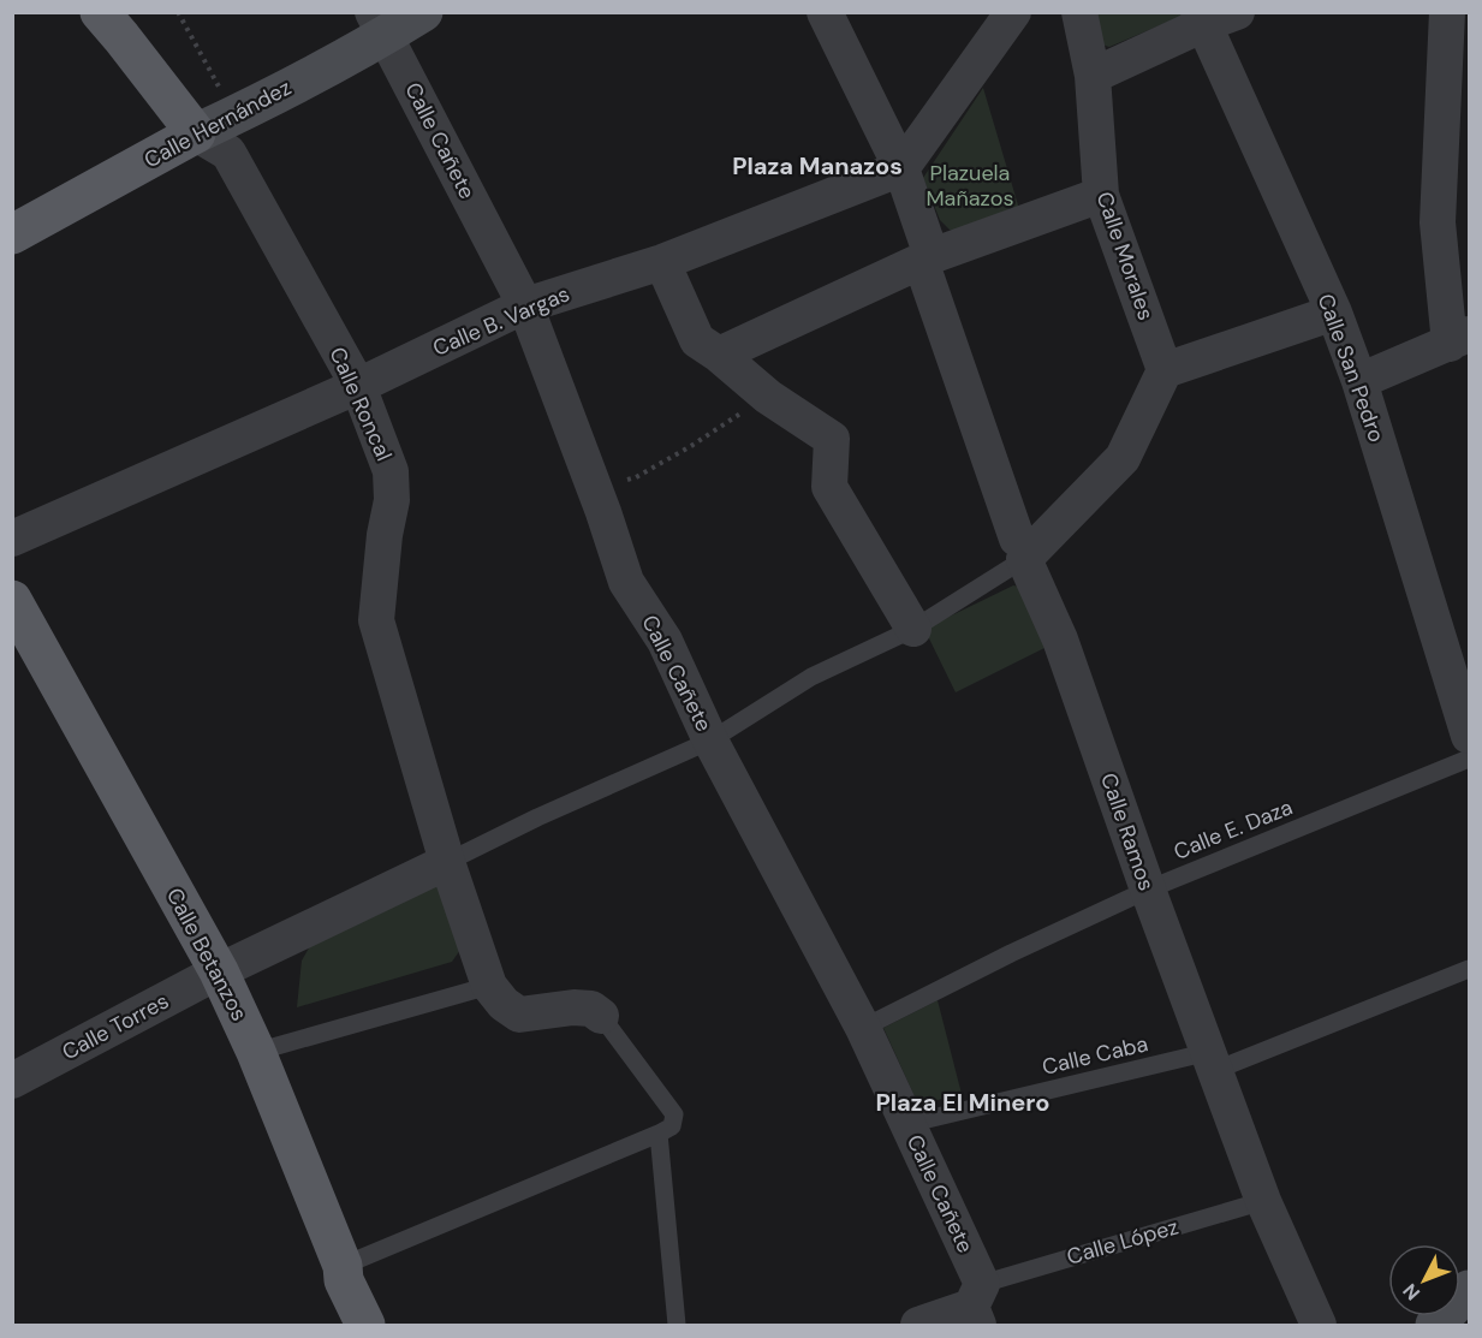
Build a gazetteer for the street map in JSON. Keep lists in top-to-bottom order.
{
  "streets": {
    "main road": ["Calle Hernández", "Calle Roncal", "Calle Betanzos"],
    "street": [
      "Calle Cañete",
      "Calle Morales",
      "Calle B. Vargas",
      "Calle San Pedro",
      "Calle Ramos",
      "Calle Torres",
      "Calle López"
    ],
    "lane": ["Calle E. Daza", "Calle Caba"]
  },
  "crossings": [
    ["Calle Hernández", "Calle Cañete"],
    ["Calle Hernández", "Calle Roncal"],
    ["Calle Cañete", "Calle B. Vargas"],
    ["Calle Cañete", "Calle E. Daza"],
    ["Calle Cañete", "Calle Caba"],
    ["Calle Cañete", "Calle López"],
    ["Calle B. Vargas", "Calle Roncal"],
    ["Calle B. Vargas", "Calle Ramos"],
    ["Calle Roncal", "Calle Torres"],
    ["Calle E. Daza", "Calle Ramos"],
    ["Calle Ramos", "Calle Caba"],
    ["Calle Ramos", "Calle López"],
    ["Calle Betanzos", "Calle Torres"]
  ],
  "districts": ["Plaza Manazos", "Plaza El Minero"],
  "parks": ["Plazuela Mañazos"],
  "north": "bottom left"
}
